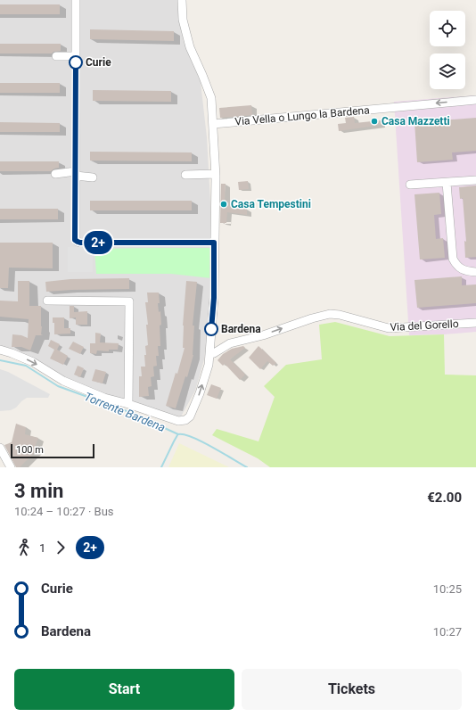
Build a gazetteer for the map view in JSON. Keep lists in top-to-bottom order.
{
  "streets": {
    "street": ["Via Vella o Lungo la Bardena", "Via del Gorello"]
  },
  "one_way": ["Via Vella o Lungo la Bardena", "Via del Gorello"],
  "water": ["Torrente Bardena"],
  "places": [
    "Curie",
    "Casa Mazzetti",
    "Casa Tempestini",
    "Bardena"
  ],
  "lines": ["bus line 2+"],
  "scale_bar": "100 m",
  "page": {
    "on_map": "2+",
    "scale": "100 m",
    "heading": ["3 min", "10:24 – 10:27 · Bus", "€2.00"],
    "legs": ["1", "2+"],
    "list": [
      {
        "name": "Curie",
        "value": "10:25"
      },
      {
        "name": "Bardena",
        "value": "10:27"
      }
    ],
    "buttons": ["Start", "Tickets"]
  }
}
